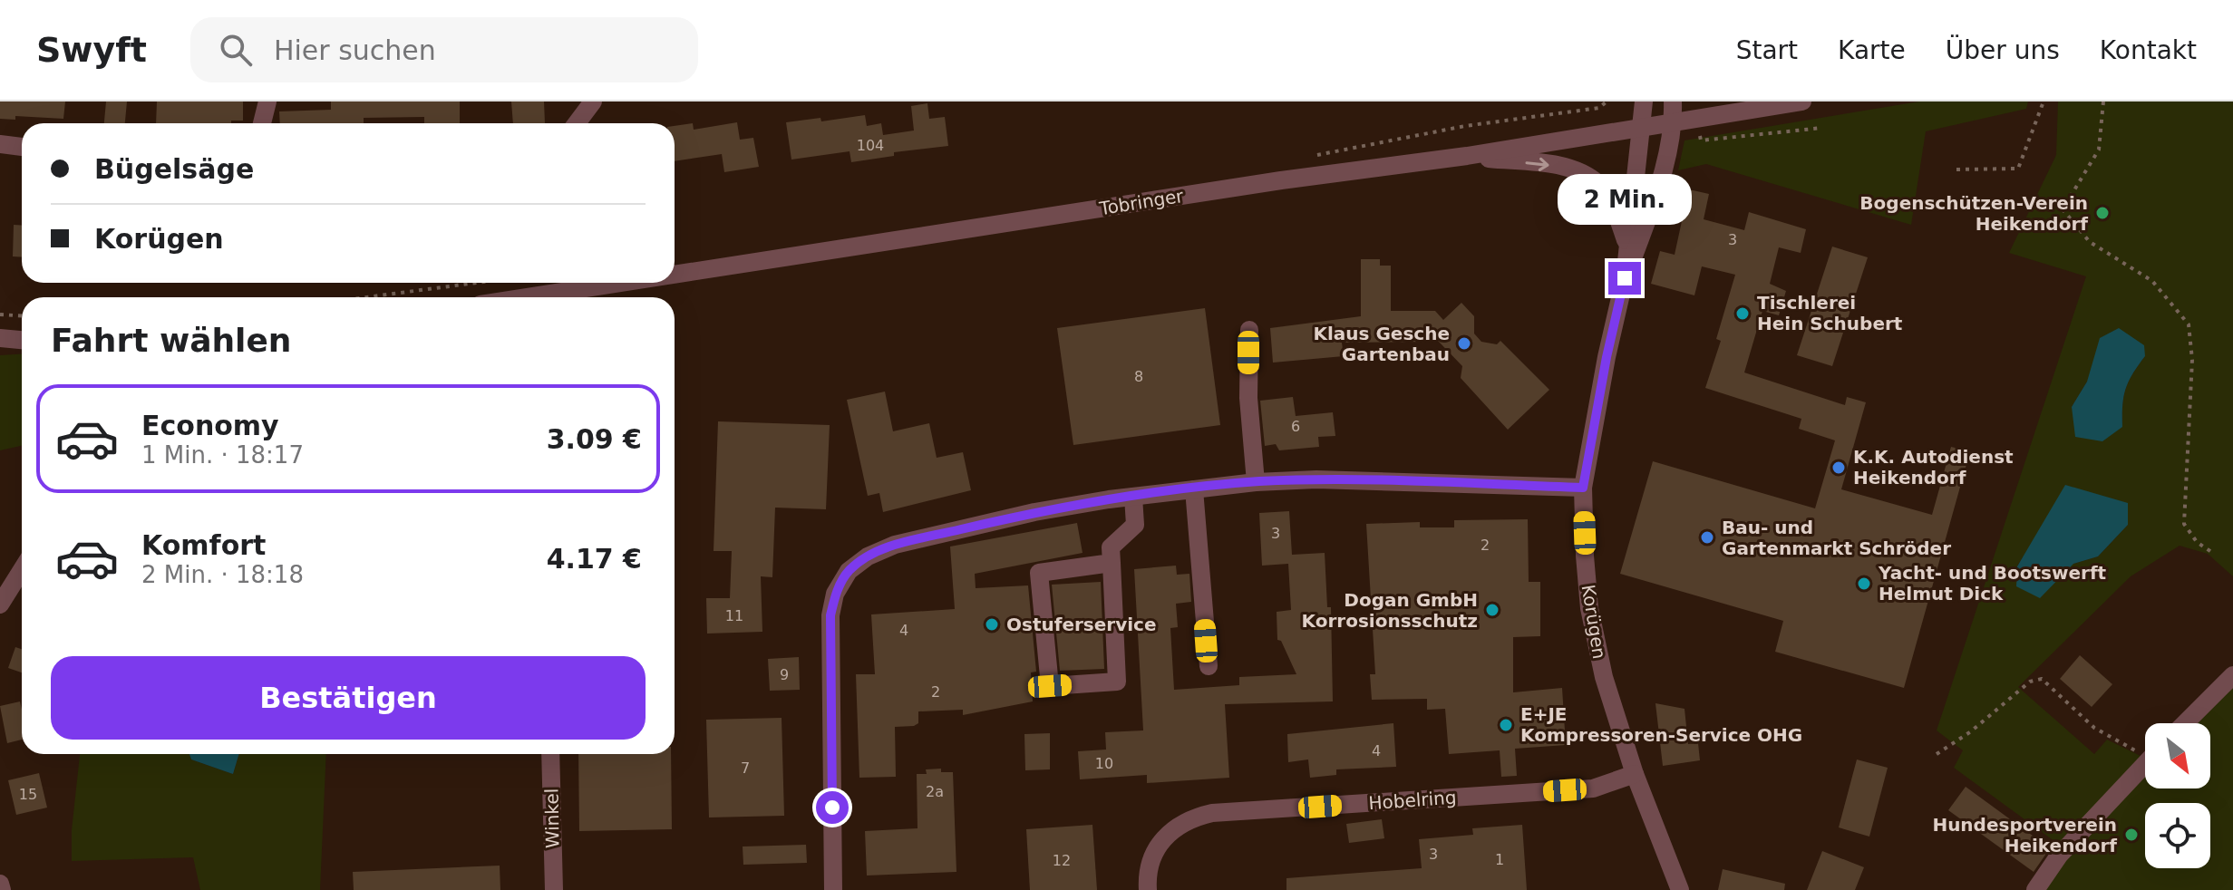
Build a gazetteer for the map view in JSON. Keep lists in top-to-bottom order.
{
  "streets": {
    "street": [
      "Tobringer",
      "Korügen",
      "Hobelring",
      "Winkel"
    ]
  },
  "crossings": [
    ["Tobringer", "Korügen"],
    ["Korügen", "Hobelring"]
  ],
  "places": [
    "Bogenschützen-Verein Heikendorf",
    "Tischlerei Hein Schubert",
    "Klaus Gesche Gartenbau",
    "K.K. Autodienst Heikendorf",
    "Bau- und Gartenmarkt Schröder",
    "Yacht- und Bootswerft Helmut Dick",
    "Dogan GmbH Korrosionsschutz",
    "Ostuferservice",
    "E+JE Kompressoren-Service OHG",
    "Hundesportverein Heikendorf"
  ],
  "house_numbers": [
    "104",
    "3",
    "8",
    "6",
    "3",
    "2",
    "11",
    "4",
    "9",
    "2",
    "4",
    "10",
    "7",
    "2a",
    "15",
    "3",
    "1",
    "12"
  ],
  "north": "bottom right",
  "page": {
    "header": "Swyft",
    "search": "Hier suchen",
    "nav": [
      "Start",
      "Karte",
      "Über uns",
      "Kontakt"
    ],
    "banner": ["Bügelsäge", "Korügen"],
    "bubble": "2 Min.",
    "heading": "Fahrt wählen",
    "list": [
      {
        "name": "Economy",
        "note": "1 Min. · 18:17",
        "value": "3.09 €"
      },
      {
        "name": "Komfort",
        "note": "2 Min. · 18:18",
        "value": "4.17 €"
      }
    ],
    "buttons": "Bestätigen"
  }
}
